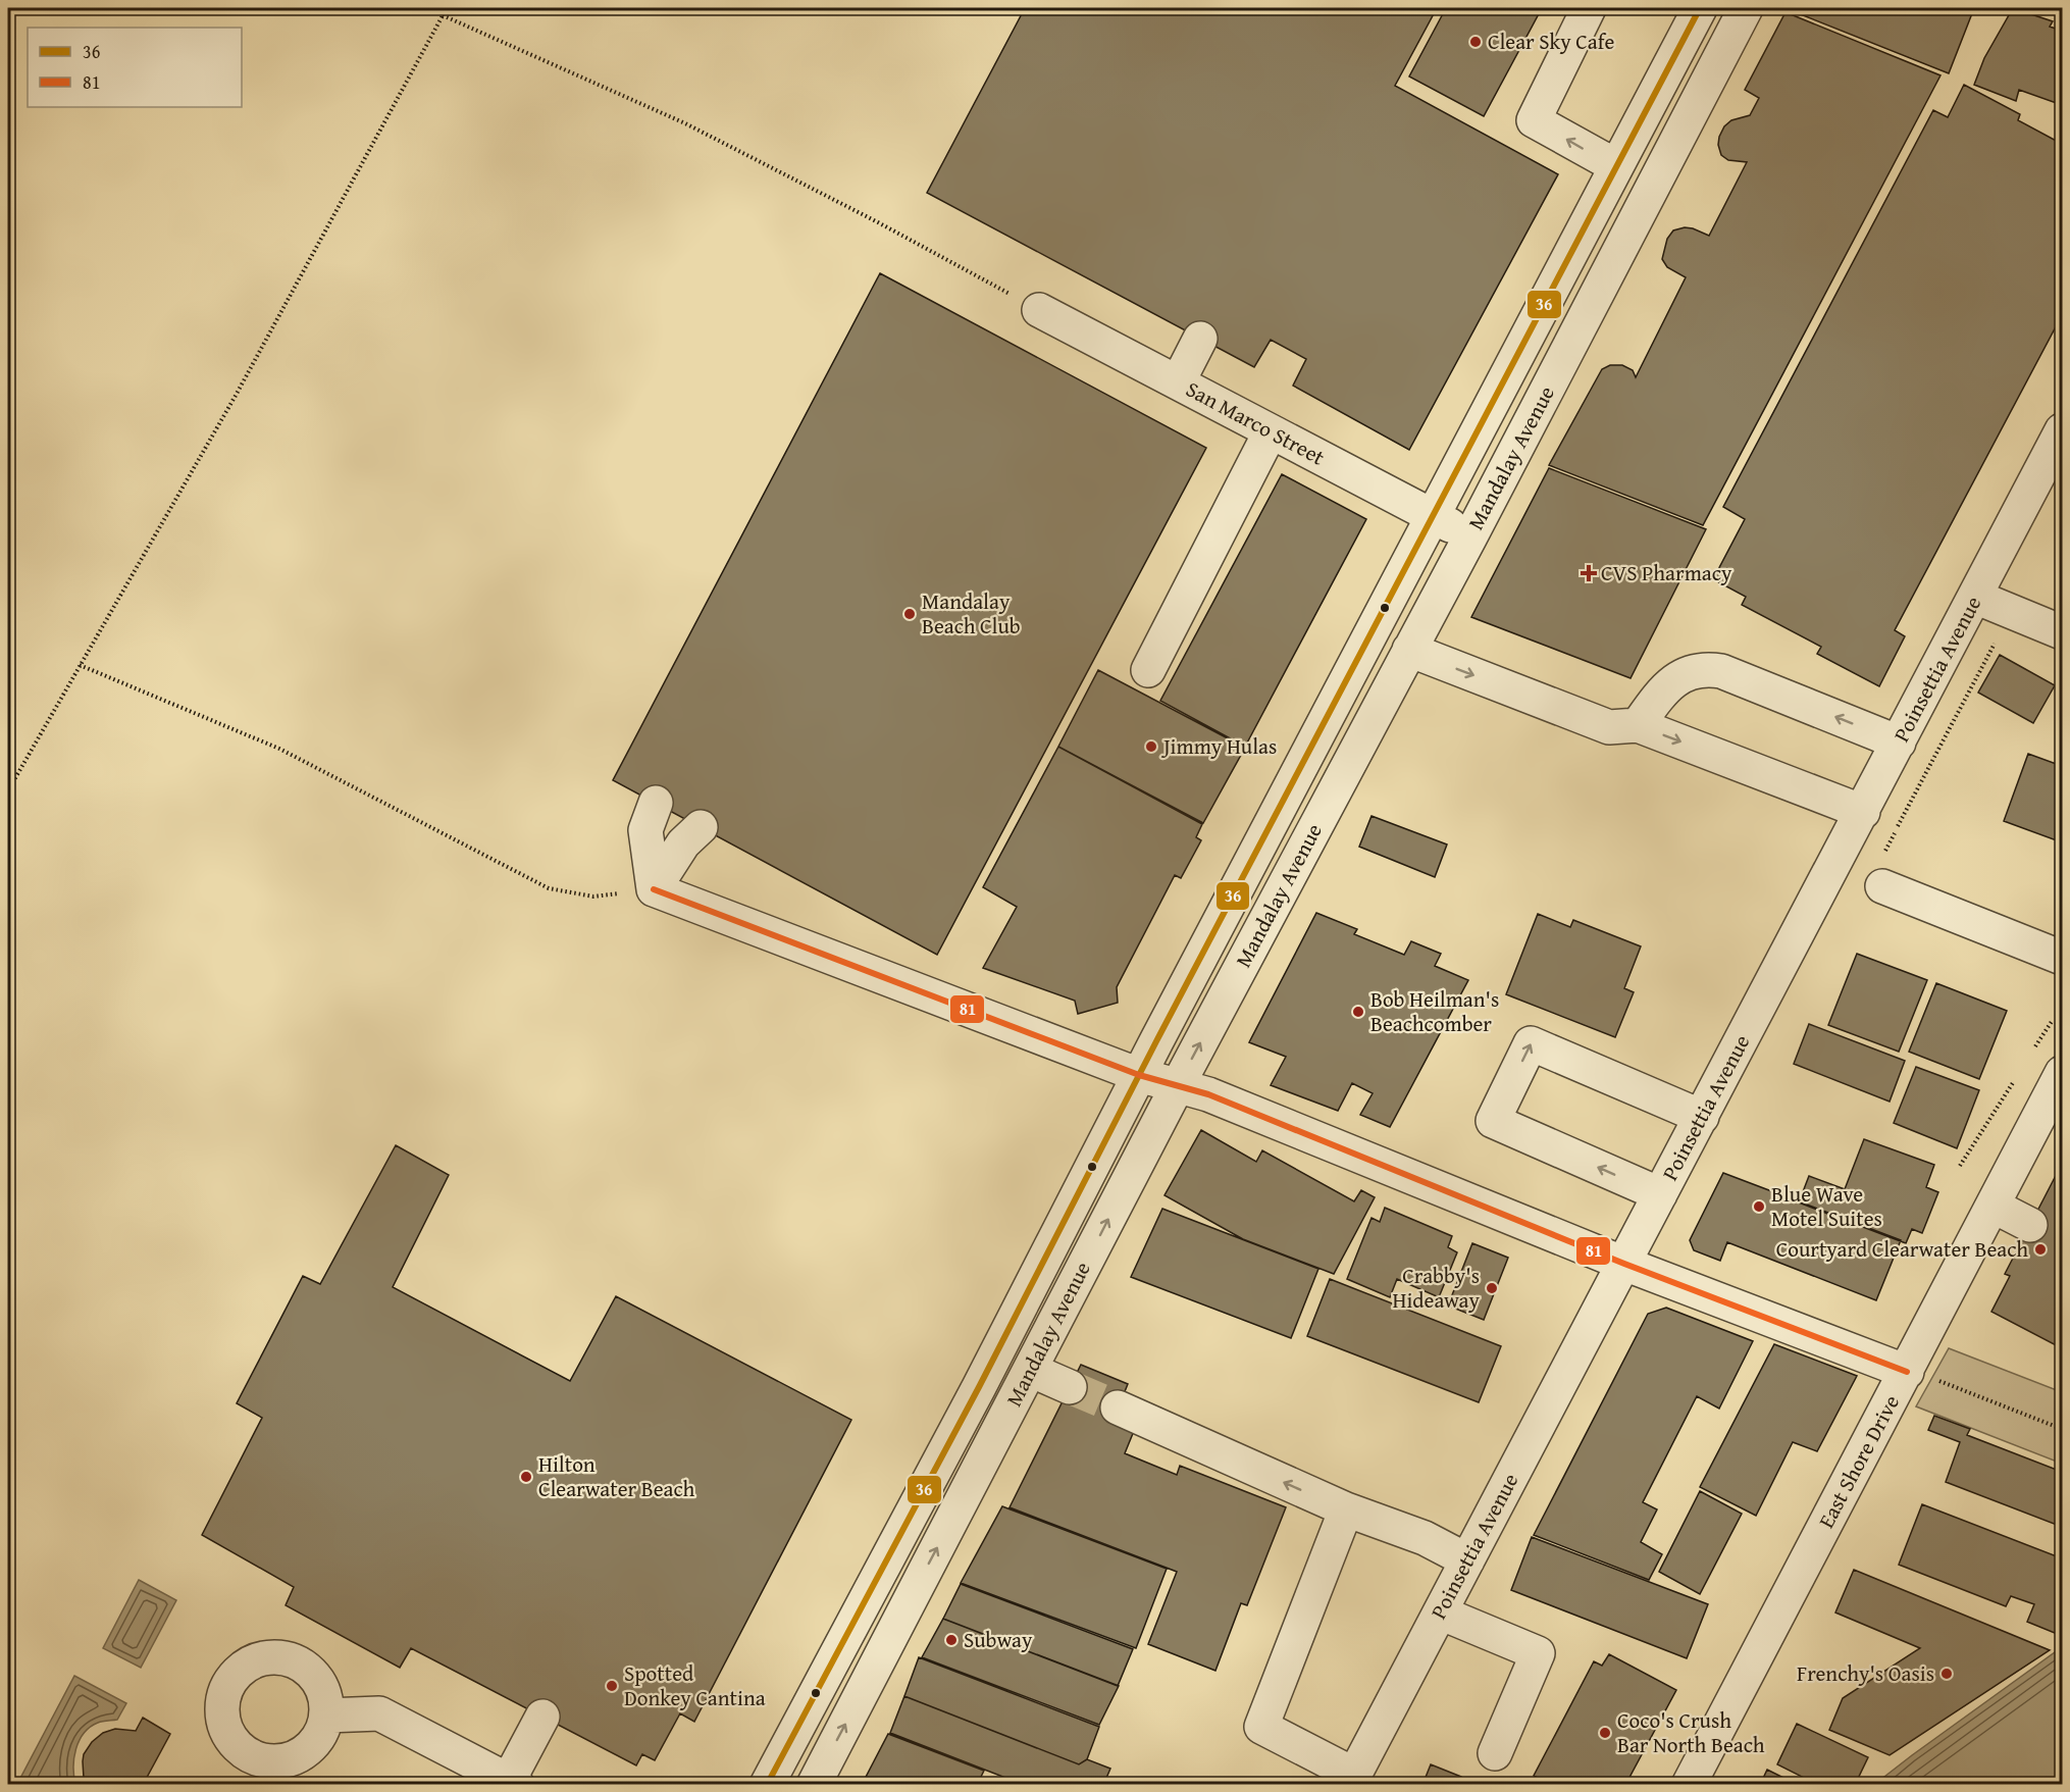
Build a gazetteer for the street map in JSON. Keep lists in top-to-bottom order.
{
  "streets": {
    "street": [
      "San Marco Street",
      "Mandalay Avenue",
      "Poinsettia Avenue",
      "East Shore Drive"
    ]
  },
  "crossings": [
    ["San Marco Street", "Mandalay Avenue"]
  ],
  "places": {
    "other": [
      "Clear Sky Cafe",
      "Mandalay Beach Club",
      "Jimmy Hulas",
      "Bob Heilman's Beachcomber",
      "Blue Wave Motel Suites",
      "Courtyard Clearwater Beach",
      "Crabby's Hideaway",
      "Hilton Clearwater Beach",
      "Subway",
      "Frenchy's Oasis",
      "Spotted Donkey Cantina",
      "Coco's Crush Bar North Beach"
    ],
    "health": ["CVS Pharmacy"]
  },
  "lines": ["transit line 36", "transit line 81"],
  "legend": ["36", "81"]
}
